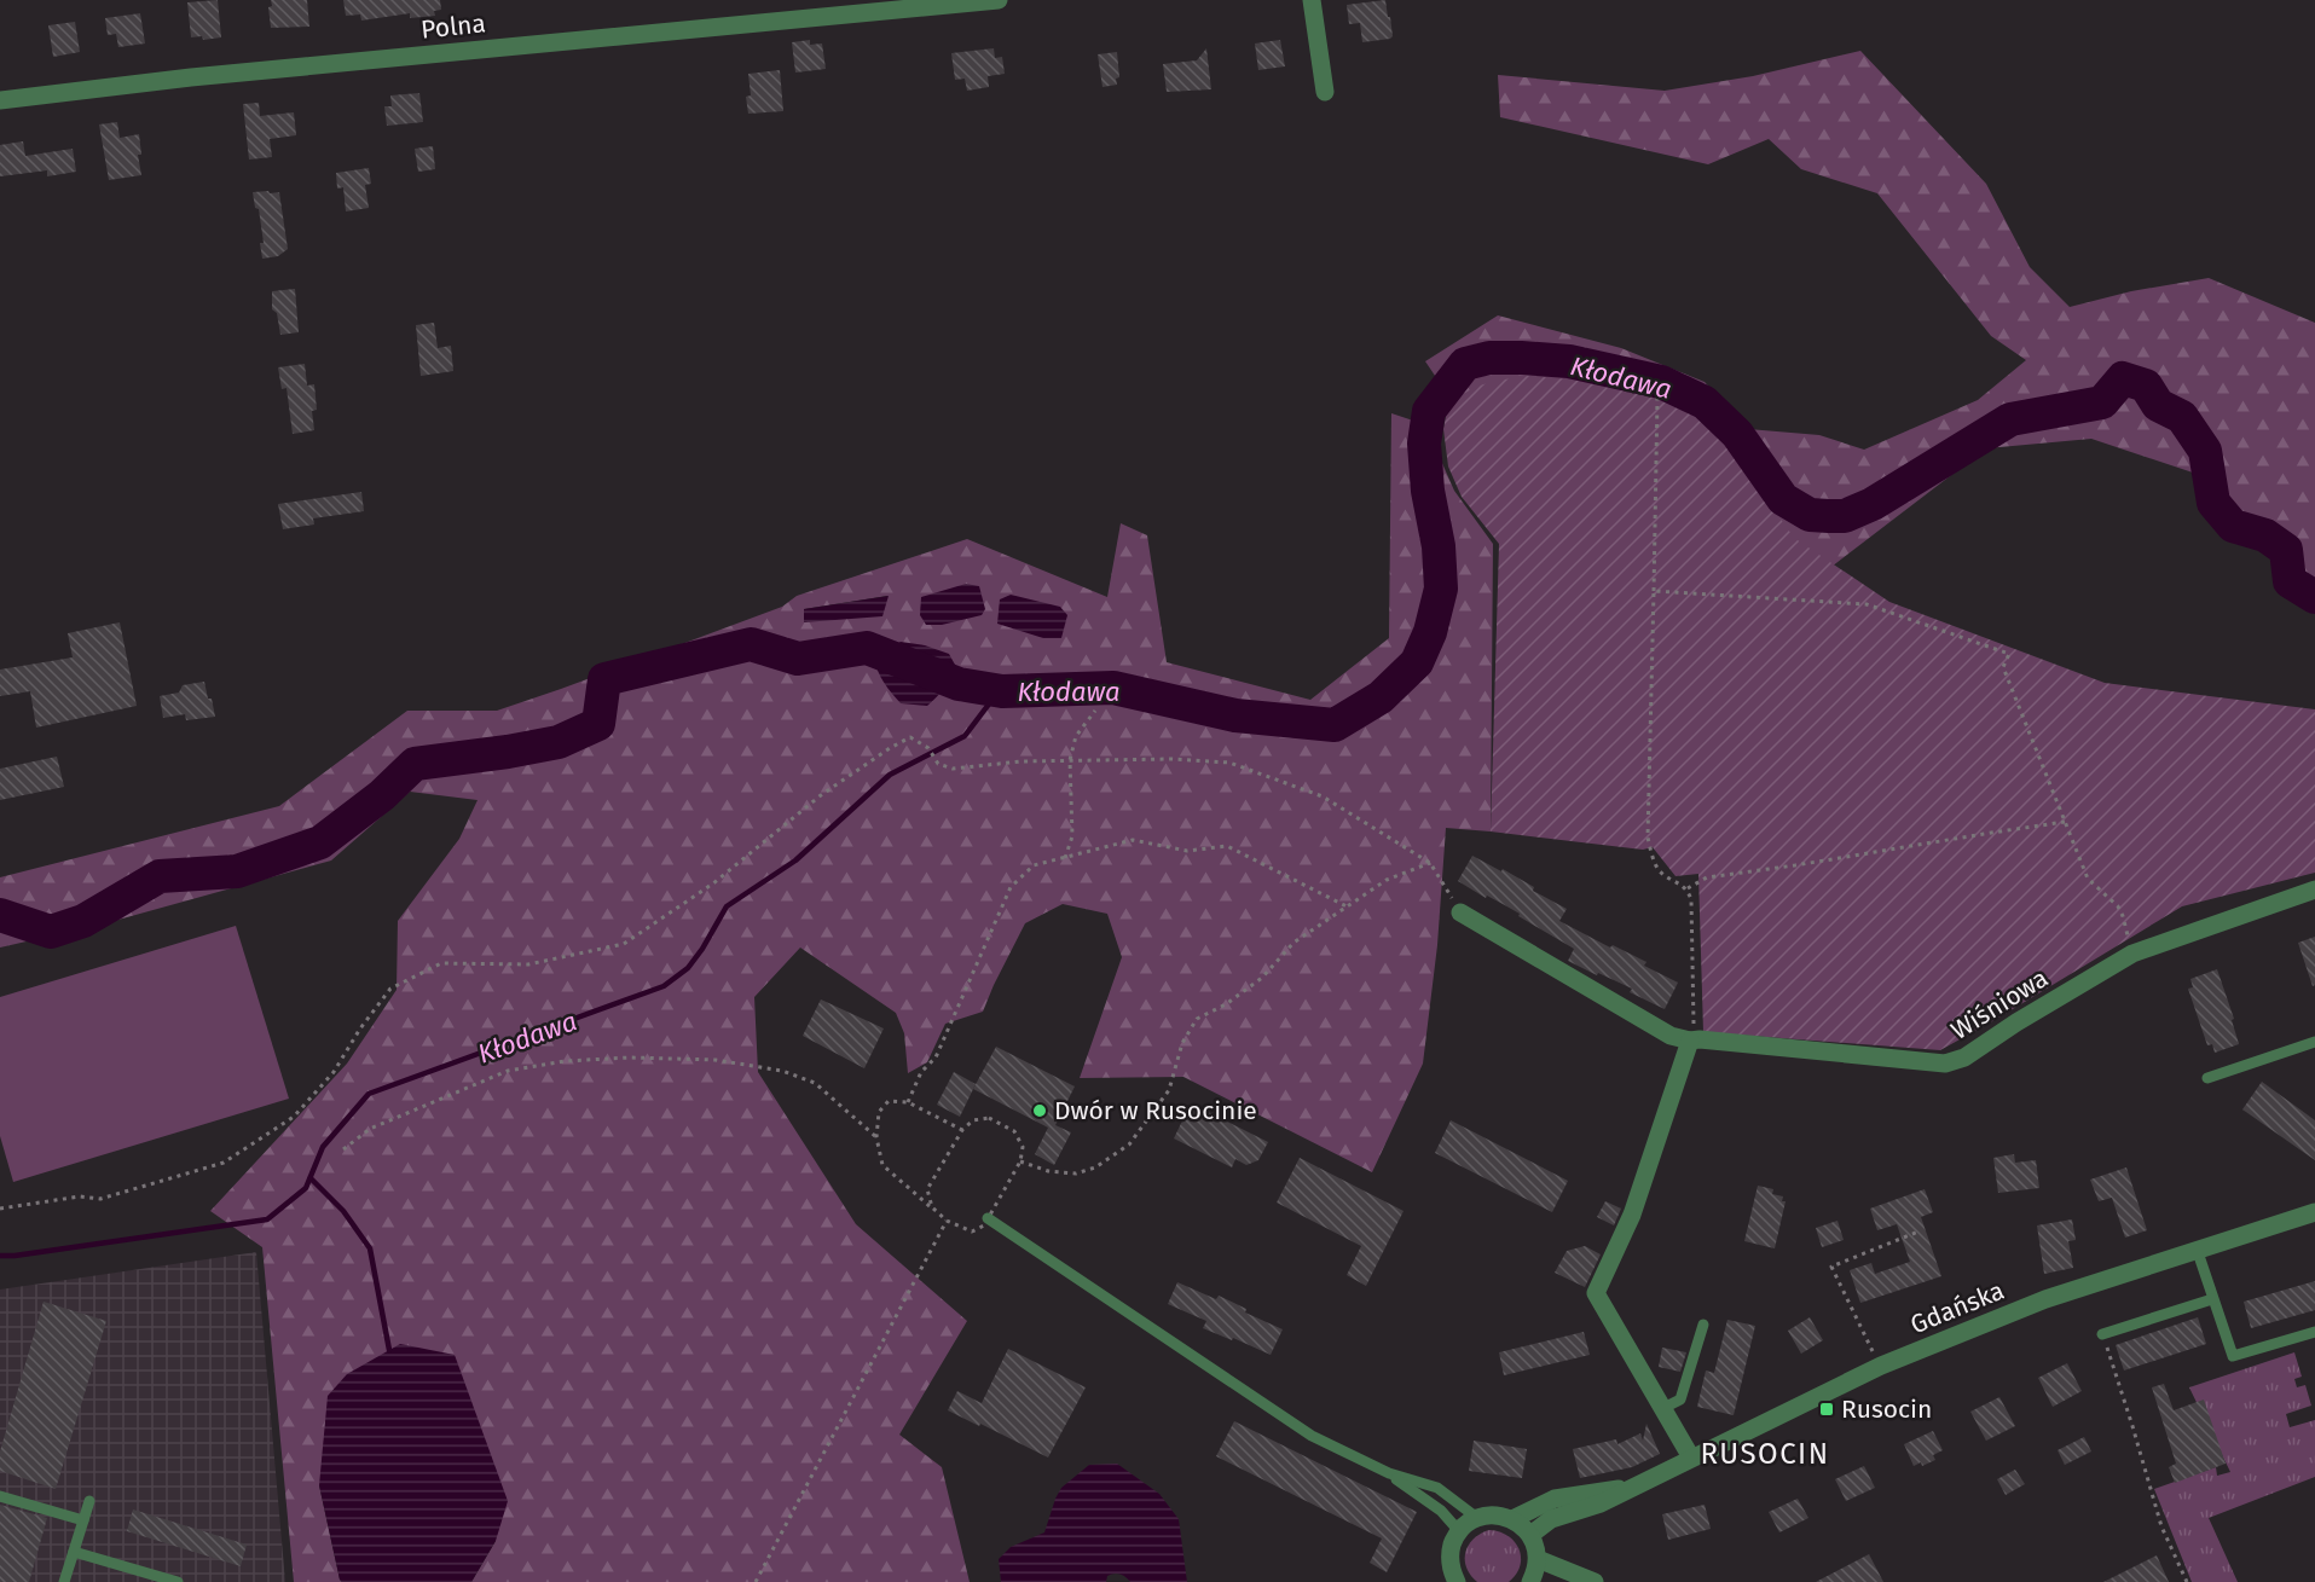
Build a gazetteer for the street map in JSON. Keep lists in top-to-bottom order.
{
  "streets": {
    "street": ["Polna", "Wiśniowa", "Gdańska"]
  },
  "districts": ["RUSOCIN"],
  "water": ["Kłodawa"],
  "places": {
    "other": ["Dwór w Rusocinie"],
    "transit": ["Rusocin"]
  }
}
